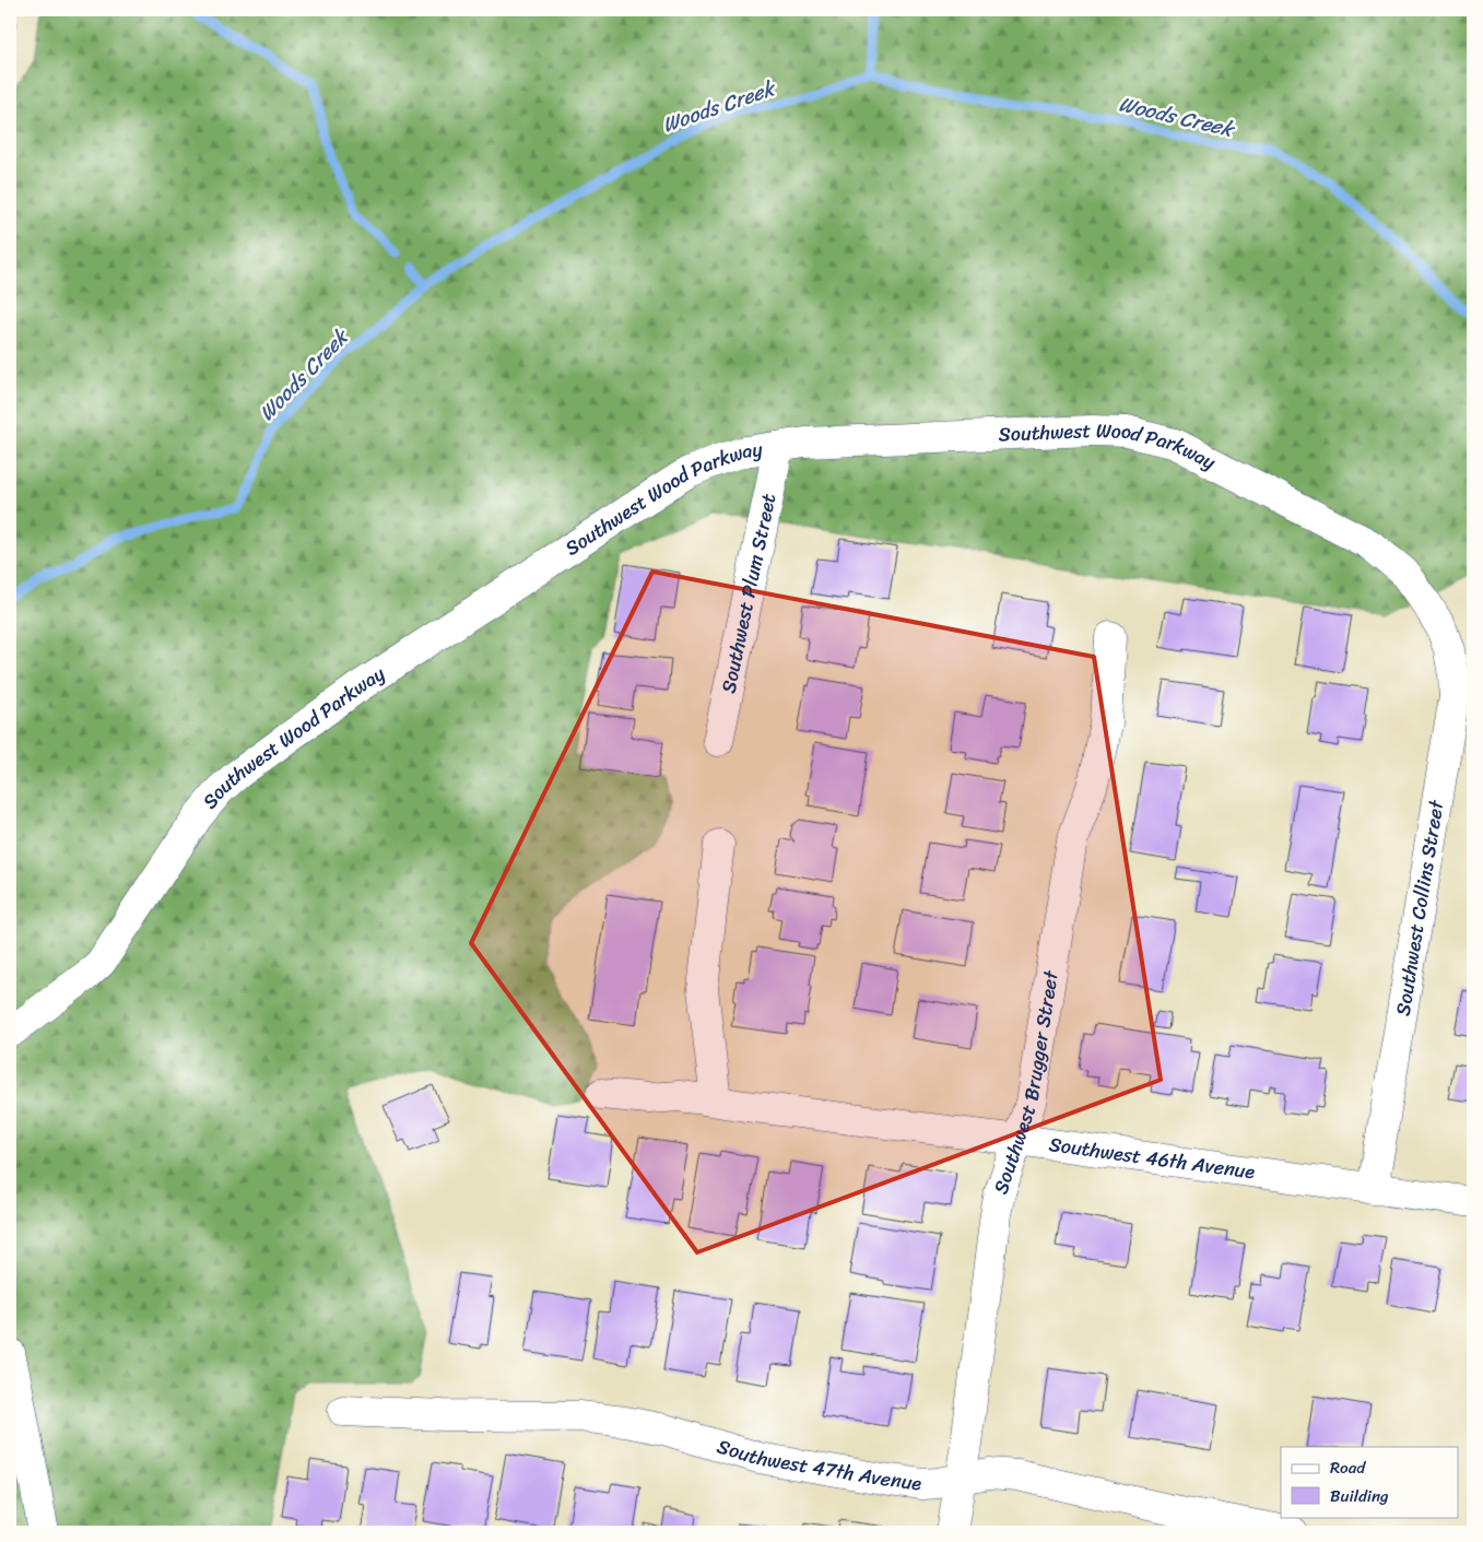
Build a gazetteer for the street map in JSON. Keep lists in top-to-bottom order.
{
  "streets": {
    "street": [
      "Southwest Wood Parkway",
      "Southwest Plum Street",
      "Southwest Collins Street",
      "Southwest Brugger Street",
      "Southwest 46th Avenue",
      "Southwest 47th Avenue"
    ]
  },
  "crossings": [
    ["Southwest Wood Parkway", "Southwest Plum Street"],
    ["Southwest Wood Parkway", "Southwest Collins Street"],
    ["Southwest Collins Street", "Southwest 46th Avenue"],
    ["Southwest Brugger Street", "Southwest 46th Avenue"],
    ["Southwest Brugger Street", "Southwest 47th Avenue"]
  ],
  "water": ["Woods Creek"],
  "legend": ["Road", "Building"]
}
